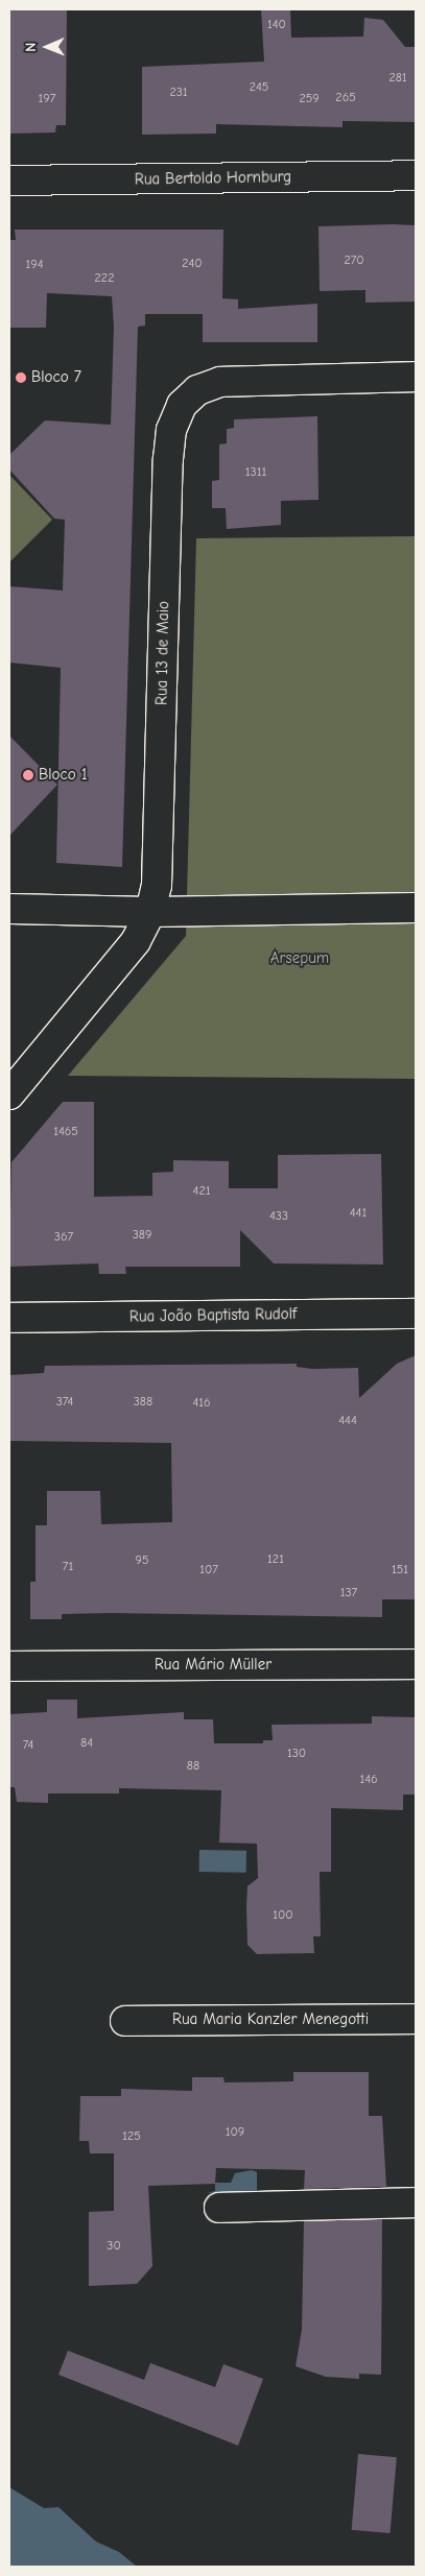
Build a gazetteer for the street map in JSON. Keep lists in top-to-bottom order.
{
  "streets": {
    "street": [
      "Rua Bertoldo Hornburg",
      "Rua 13 de Maio",
      "Rua João Baptista Rudolf",
      "Rua Mário Müller",
      "Rua Maria Kanzler Menegotti"
    ]
  },
  "parks": ["Arsepum"],
  "places": ["Bloco 7", "Bloco 1"],
  "house_numbers": [
    "140",
    "281",
    "245",
    "231",
    "265",
    "197",
    "259",
    "270",
    "240",
    "194",
    "222",
    "1311",
    "1465",
    "421",
    "441",
    "433",
    "389",
    "367",
    "374",
    "388",
    "416",
    "444",
    "121",
    "95",
    "71",
    "107",
    "151",
    "137",
    "84",
    "74",
    "130",
    "88",
    "146",
    "100",
    "109",
    "125",
    "30"
  ],
  "north": "left"
}
